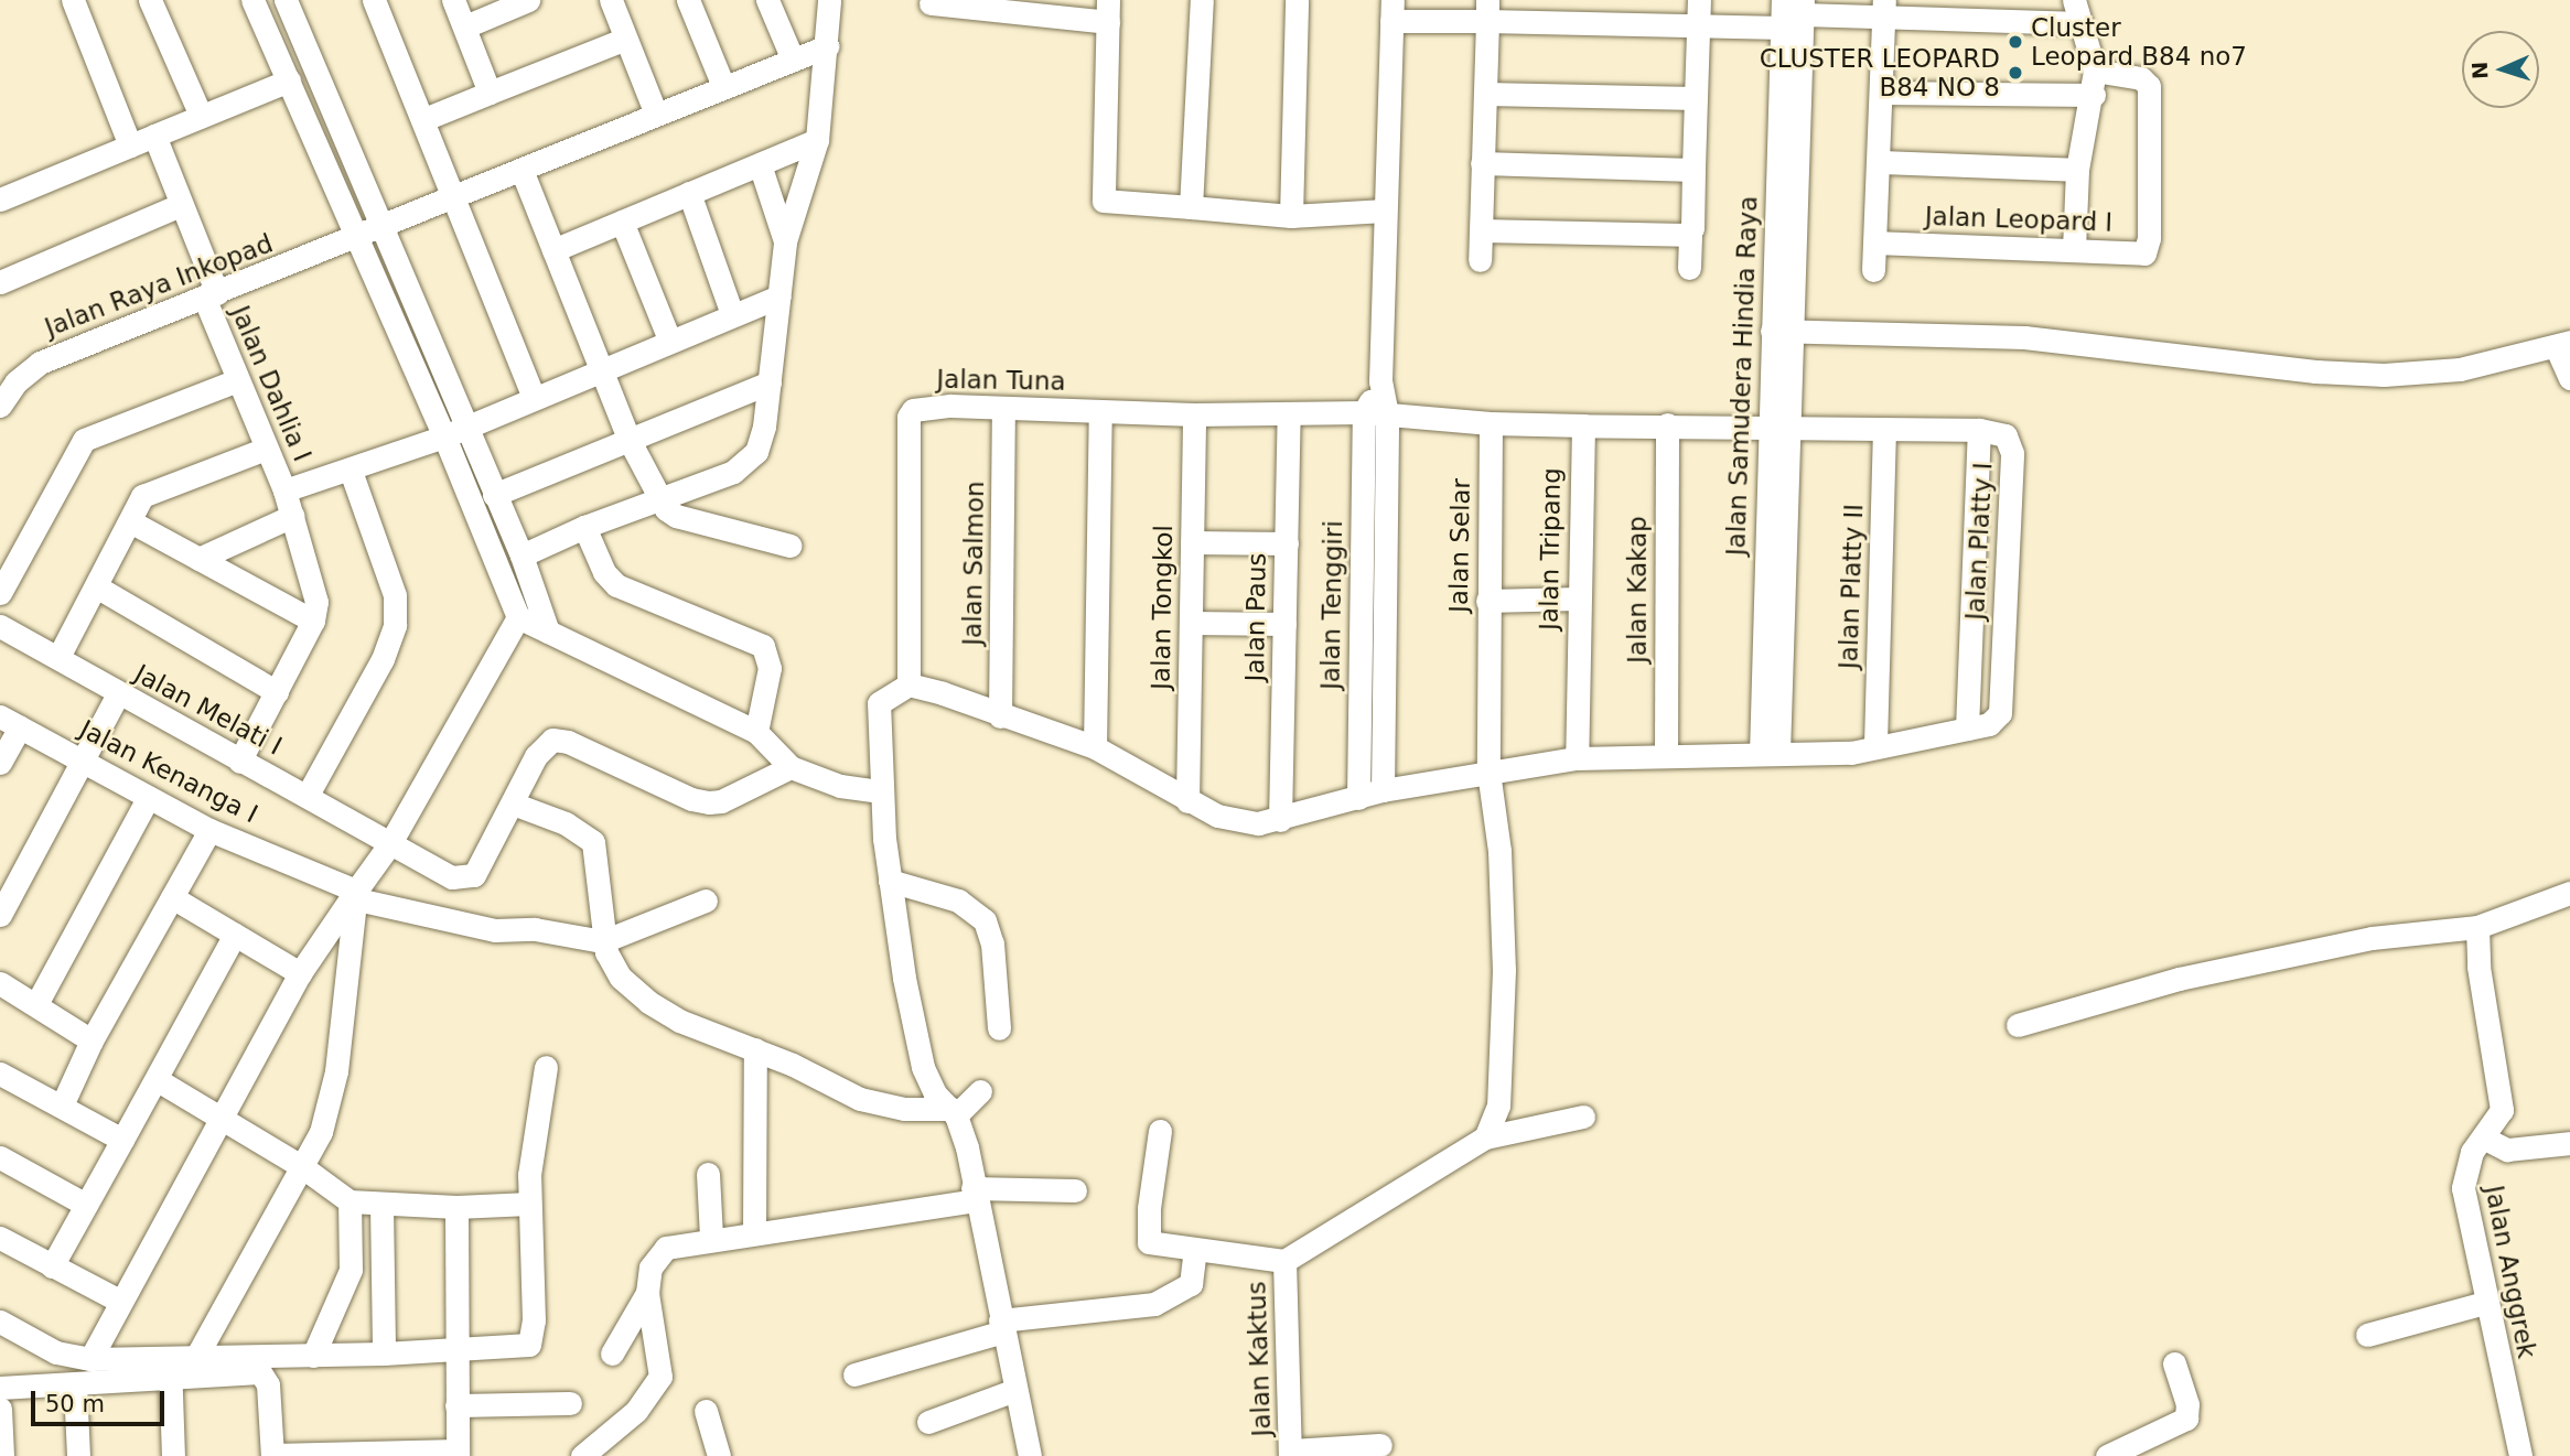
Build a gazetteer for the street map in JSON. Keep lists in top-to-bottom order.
{
  "streets": {
    "street": [
      "Jalan Leopard I",
      "Jalan Raya Inkopad",
      "Jalan Samudera Hindia Raya",
      "Jalan Tuna",
      "Jalan Dahlia I",
      "Jalan Platty I",
      "Jalan Selar",
      "Jalan Tripang",
      "Jalan Salmon",
      "Jalan Platty II",
      "Jalan Kakap",
      "Jalan Tenggiri",
      "Jalan Tongkol",
      "Jalan Paus",
      "Jalan Melati I",
      "Jalan Kenanga I",
      "Jalan Anggrek",
      "Jalan Kaktus"
    ]
  },
  "crossings": [
    ["Jalan Raya Inkopad", "Jalan Dahlia I"],
    ["Jalan Samudera Hindia Raya", "Jalan Platty I"],
    ["Jalan Tuna", "Jalan Platty I"],
    ["Jalan Tuna", "Jalan Salmon"],
    ["Jalan Tuna", "Jalan Tenggiri"],
    ["Jalan Tuna", "Jalan Tongkol"],
    ["Jalan Tuna", "Jalan Paus"],
    ["Jalan Platty I", "Jalan Selar"],
    ["Jalan Platty I", "Jalan Tripang"],
    ["Jalan Platty I", "Jalan Salmon"],
    ["Jalan Platty I", "Jalan Platty II"],
    ["Jalan Platty I", "Jalan Kakap"],
    ["Jalan Platty I", "Jalan Tenggiri"],
    ["Jalan Platty I", "Jalan Tongkol"],
    ["Jalan Platty I", "Jalan Paus"]
  ],
  "places": ["Cluster Leopard B84 no7", "CLUSTER LEOPARD B84 NO 8"],
  "scale_bar": "50 m",
  "north": "left"
}
